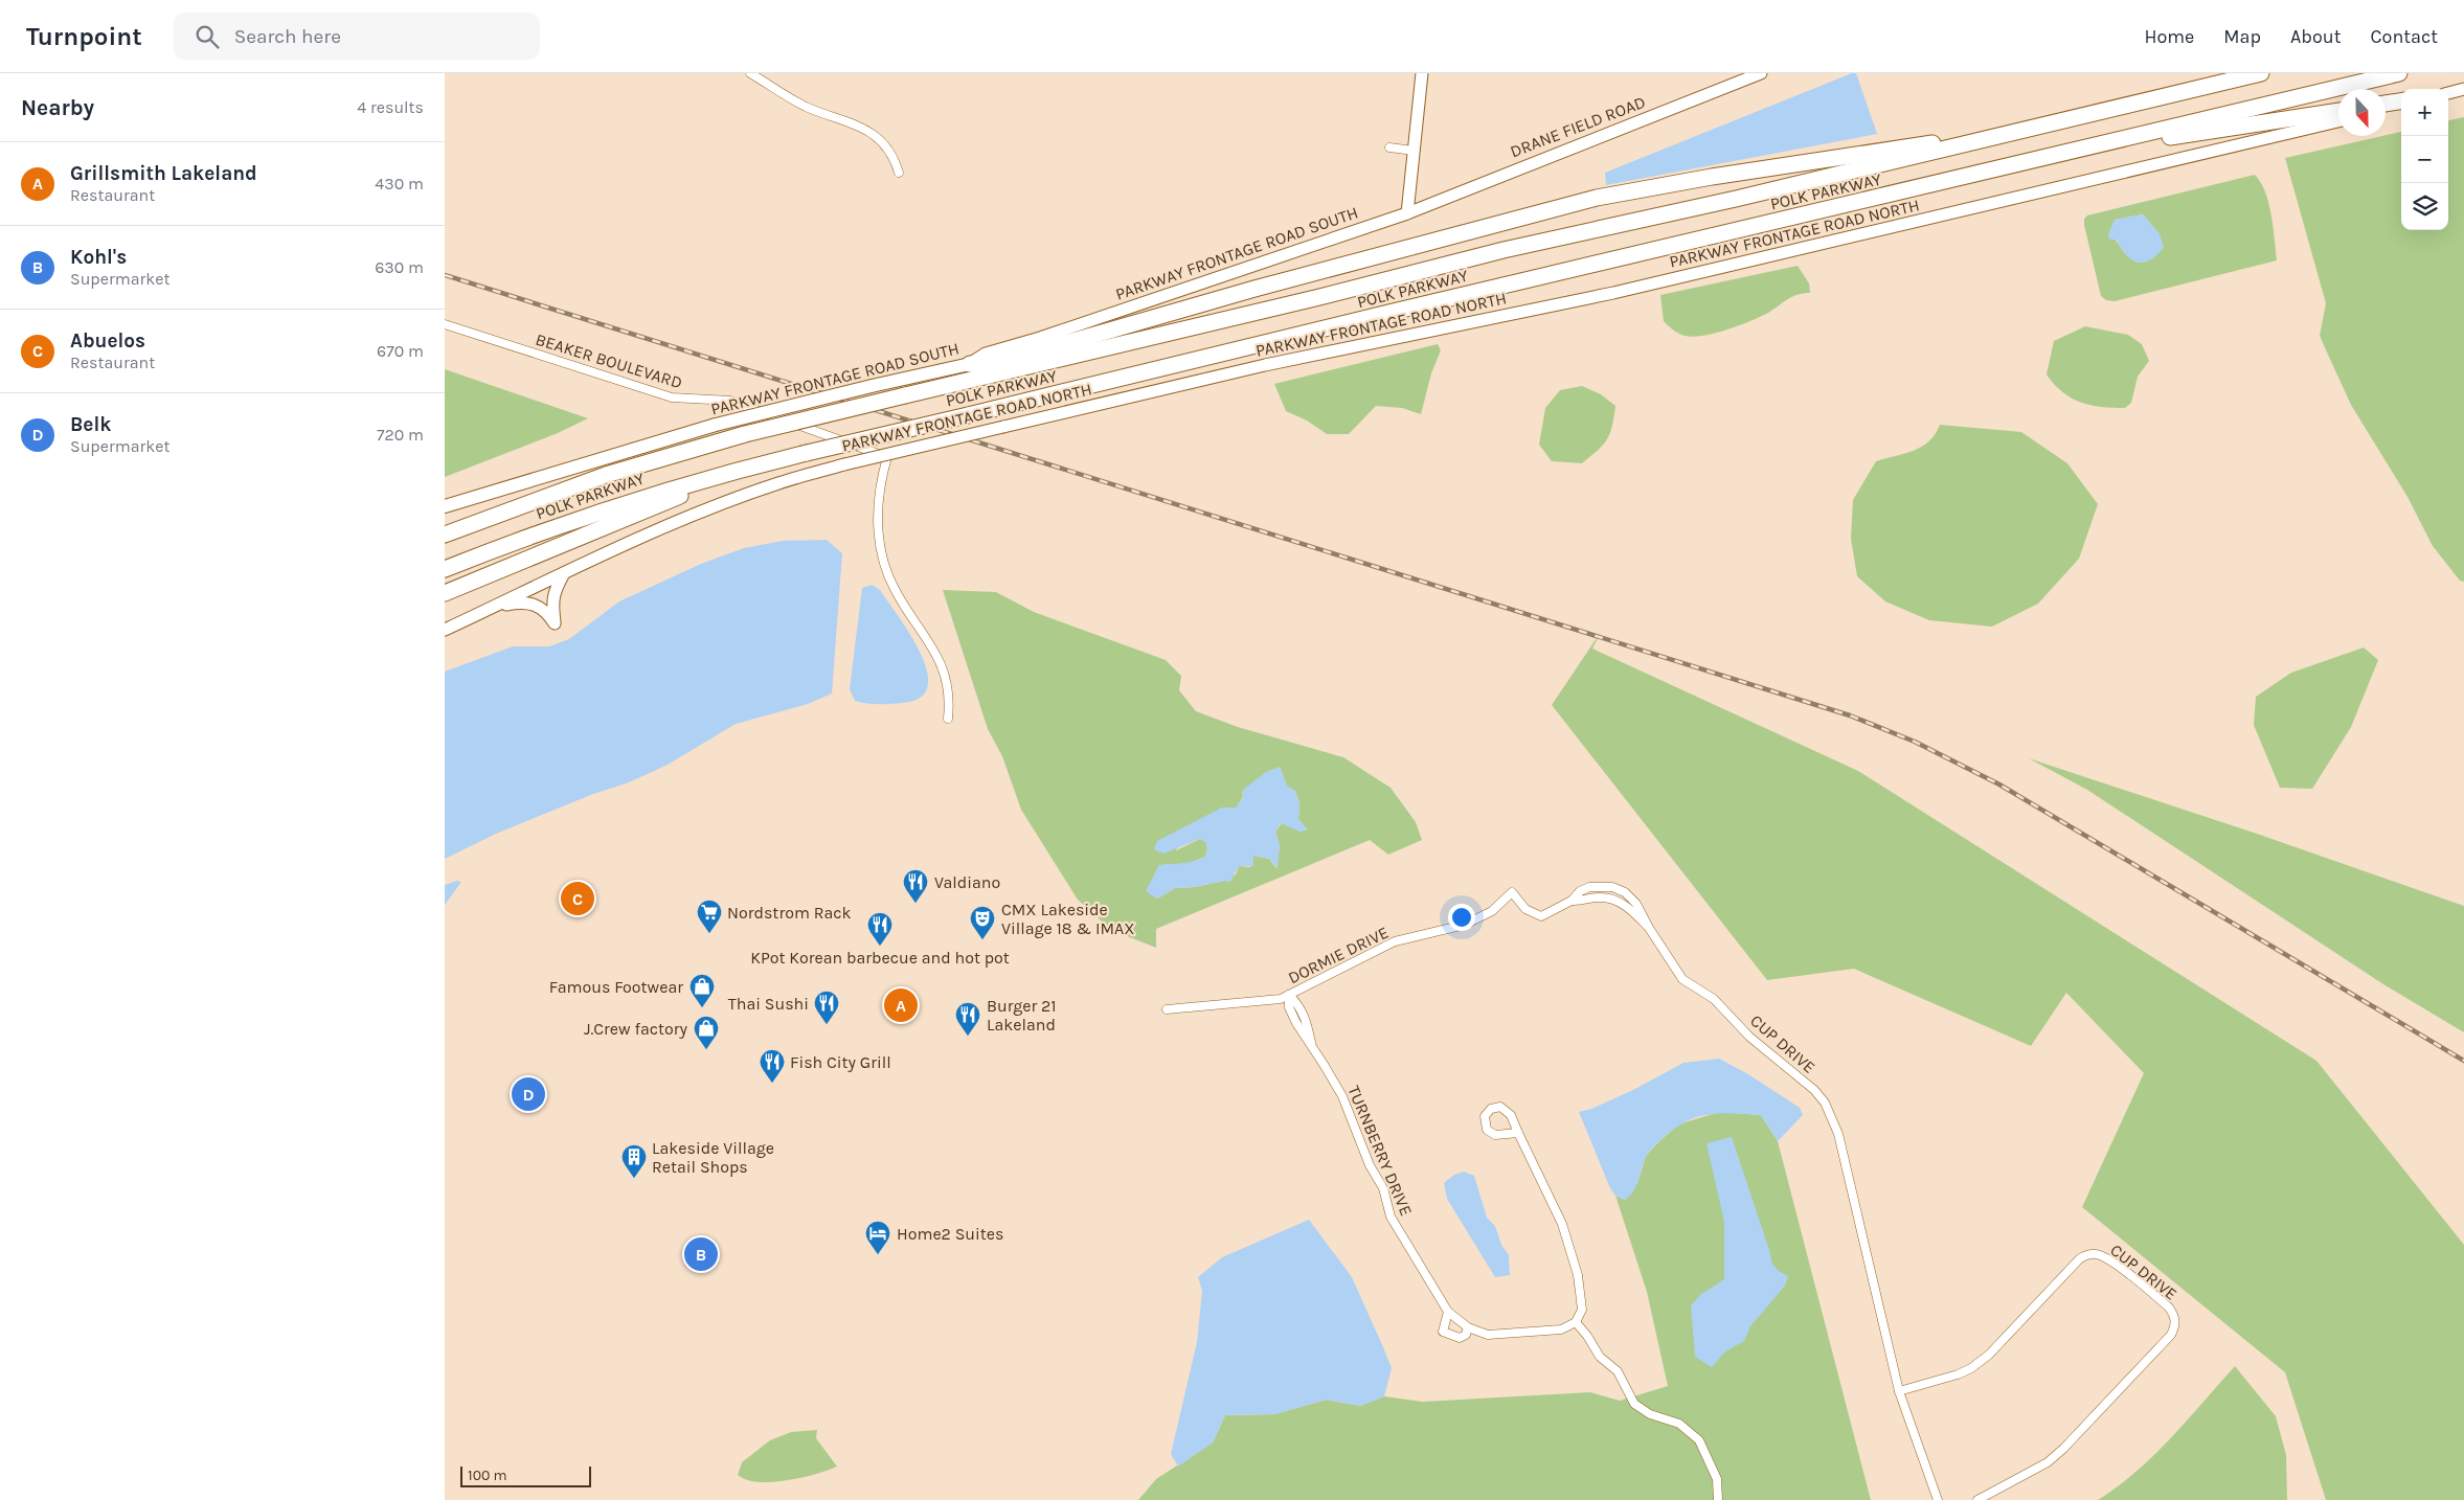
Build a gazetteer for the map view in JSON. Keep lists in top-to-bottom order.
{
  "streets": {
    "highway": ["POLK PARKWAY"],
    "main road": ["DRANE FIELD ROAD", "PARKWAY FRONTAGE ROAD NORTH", "PARKWAY FRONTAGE ROAD SOUTH"],
    "street": [
      "BEAKER BOULEVARD",
      "DORMIE DRIVE",
      "CUP DRIVE",
      "TURNBERRY DRIVE"
    ]
  },
  "crossings": [
    ["DRANE FIELD ROAD", "PARKWAY FRONTAGE ROAD SOUTH"],
    ["DORMIE DRIVE", "TURNBERRY DRIVE"]
  ],
  "places": {
    "restaurant": [
      "Valdiano",
      "KPot Korean barbecue and hot pot",
      "Thai Sushi",
      "Burger 21 Lakeland",
      "Fish City Grill"
    ],
    "supermarket": ["Nordstrom Rack"],
    "theatre": ["CMX Lakeside Village 18 & IMAX"],
    "shop": ["Famous Footwear", "J.Crew factory"],
    "building": ["Lakeside Village Retail Shops"],
    "hotel": ["Home2 Suites"]
  },
  "scale_bar": "100 m",
  "north": "bottom",
  "page": {
    "header": "Turnpoint",
    "search": "Search here",
    "nav": [
      "Home",
      "Map",
      "About",
      "Contact"
    ],
    "heading": ["Nearby", "4 results"],
    "map_buttons": ["+", "−"],
    "list": [
      {
        "mark": "A",
        "name": "Grillsmith Lakeland",
        "note": "Restaurant",
        "value": "430 m"
      },
      {
        "mark": "B",
        "name": "Kohl's",
        "note": "Supermarket",
        "value": "630 m"
      },
      {
        "mark": "C",
        "name": "Abuelos",
        "note": "Restaurant",
        "value": "670 m"
      },
      {
        "mark": "D",
        "name": "Belk",
        "note": "Supermarket",
        "value": "720 m"
      }
    ],
    "pins": [
      "C",
      "A",
      "D",
      "B"
    ],
    "scale": "100 m"
  }
}
